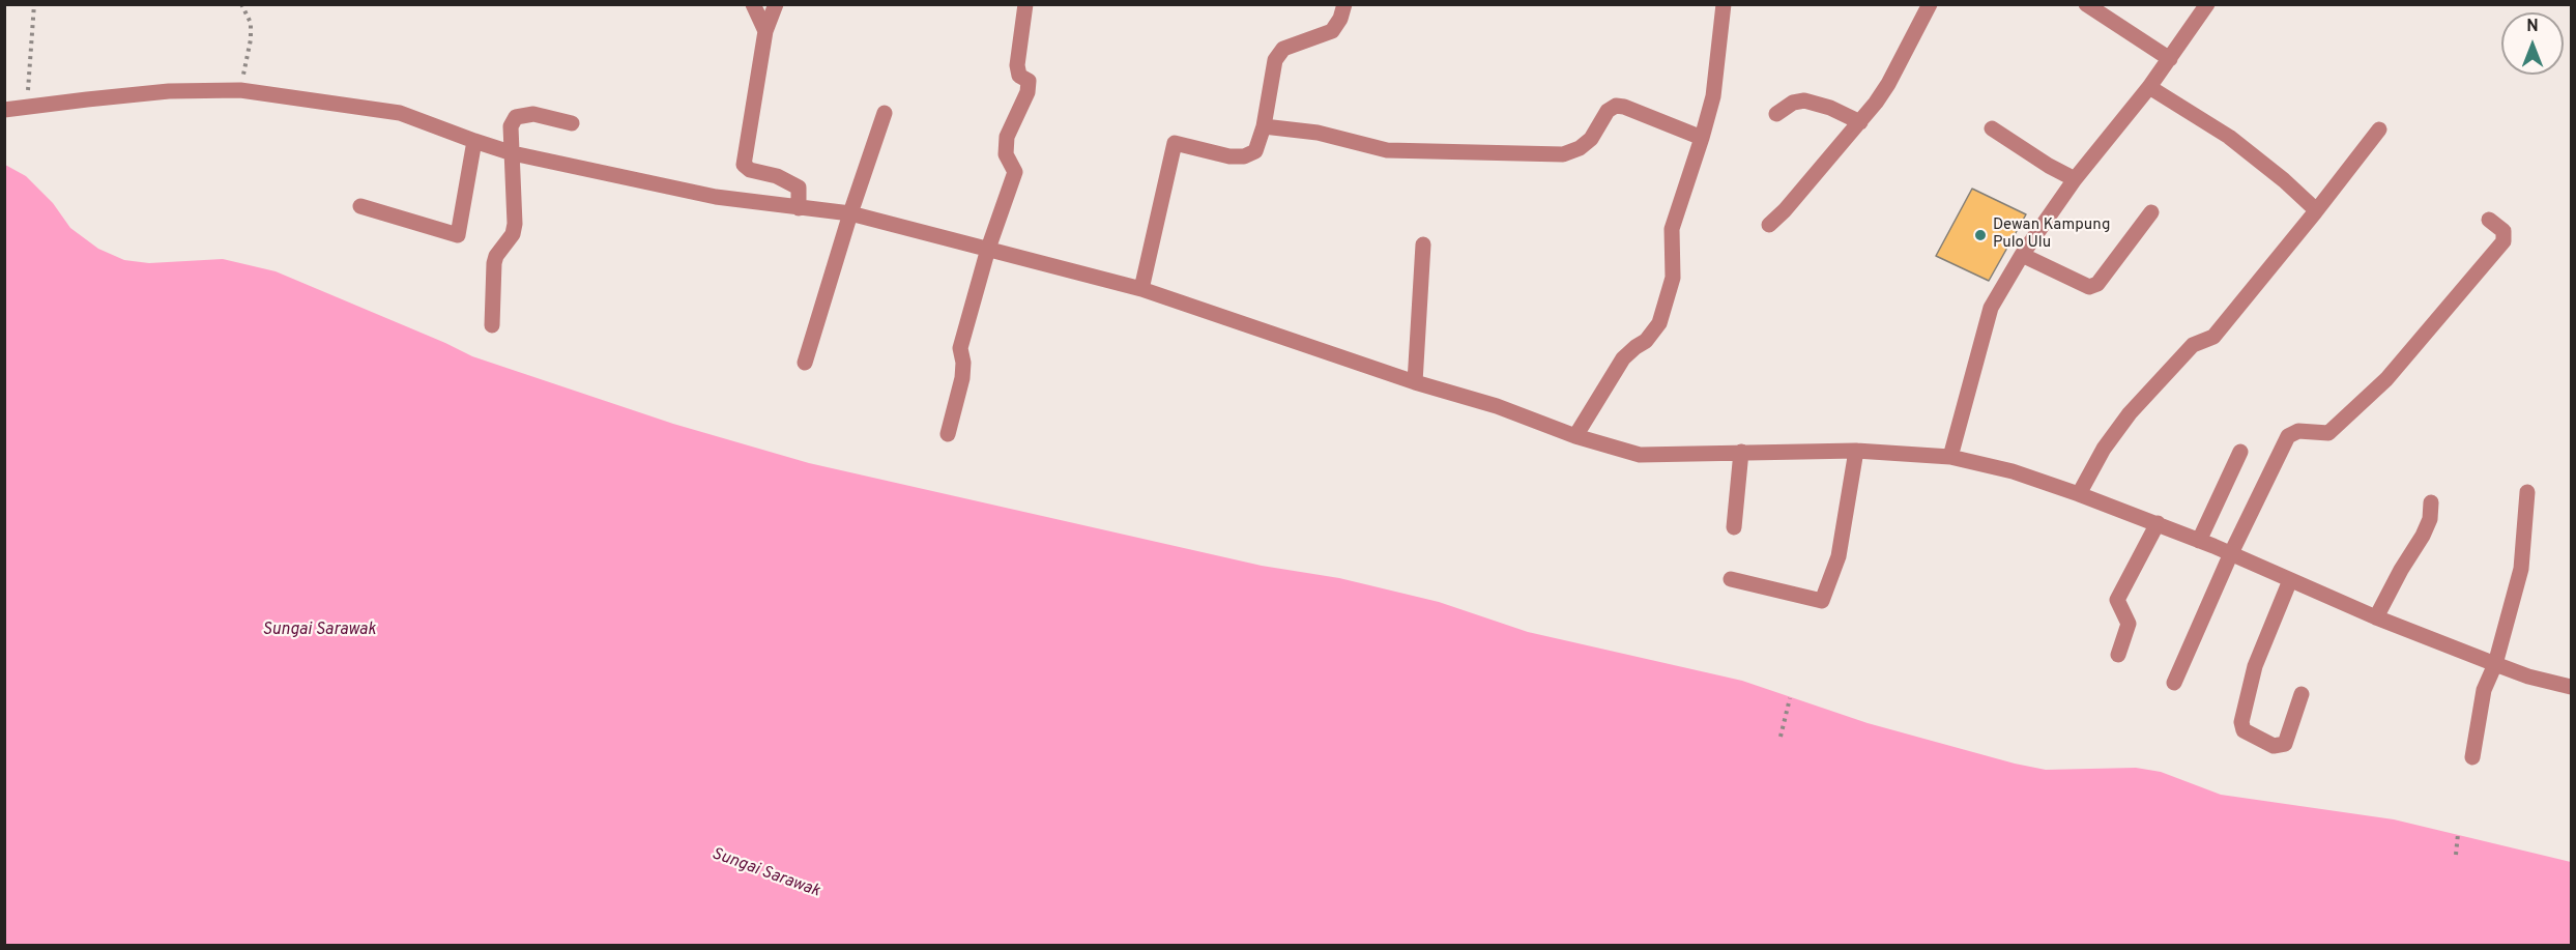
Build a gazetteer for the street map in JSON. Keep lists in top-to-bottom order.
{
  "water": ["Sungai Sarawak"],
  "places": ["Dewan Kampung Pulo Ulu"],
  "north": "top"
}
